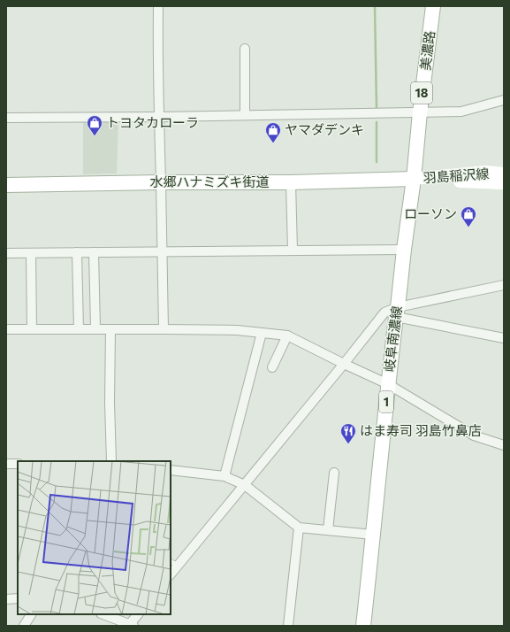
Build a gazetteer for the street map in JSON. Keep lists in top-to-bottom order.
{
  "streets": {
    "main road": [
      "美濃路",
      "18",
      "羽島稲沢線",
      "水郷ハナミズキ街道",
      "岐阜南濃線",
      "1"
    ]
  },
  "crossings": [
    ["美濃路", "羽島稲沢線"],
    ["美濃路", "水郷ハナミズキ街道"],
    ["美濃路", "岐阜南濃線"],
    ["羽島稲沢線", "水郷ハナミズキ街道"],
    ["羽島稲沢線", "岐阜南濃線"],
    ["水郷ハナミズキ街道", "岐阜南濃線"]
  ],
  "places": {
    "shop": ["トヨタカローラ", "ヤマダデンキ", "ローソン"],
    "restaurant": ["はま寿司 羽島竹鼻店"]
  }
}
